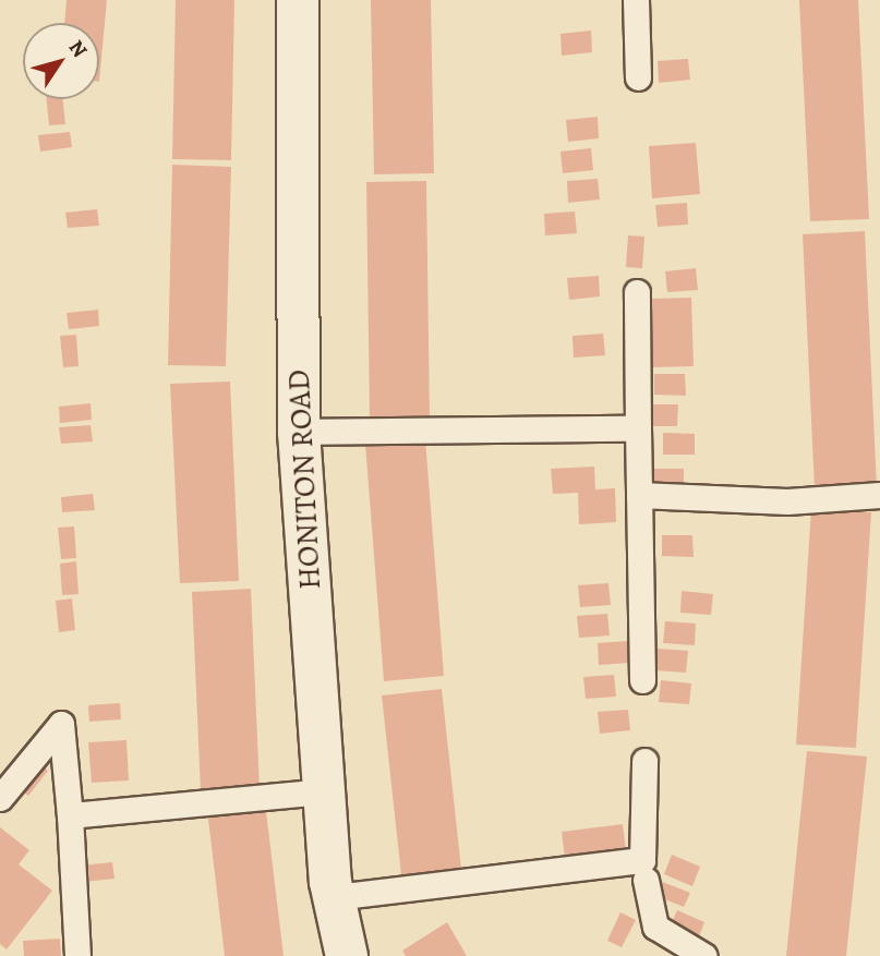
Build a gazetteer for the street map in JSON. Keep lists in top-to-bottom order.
{
  "streets": {
    "street": ["HONITON ROAD"]
  },
  "north": "top right"
}
